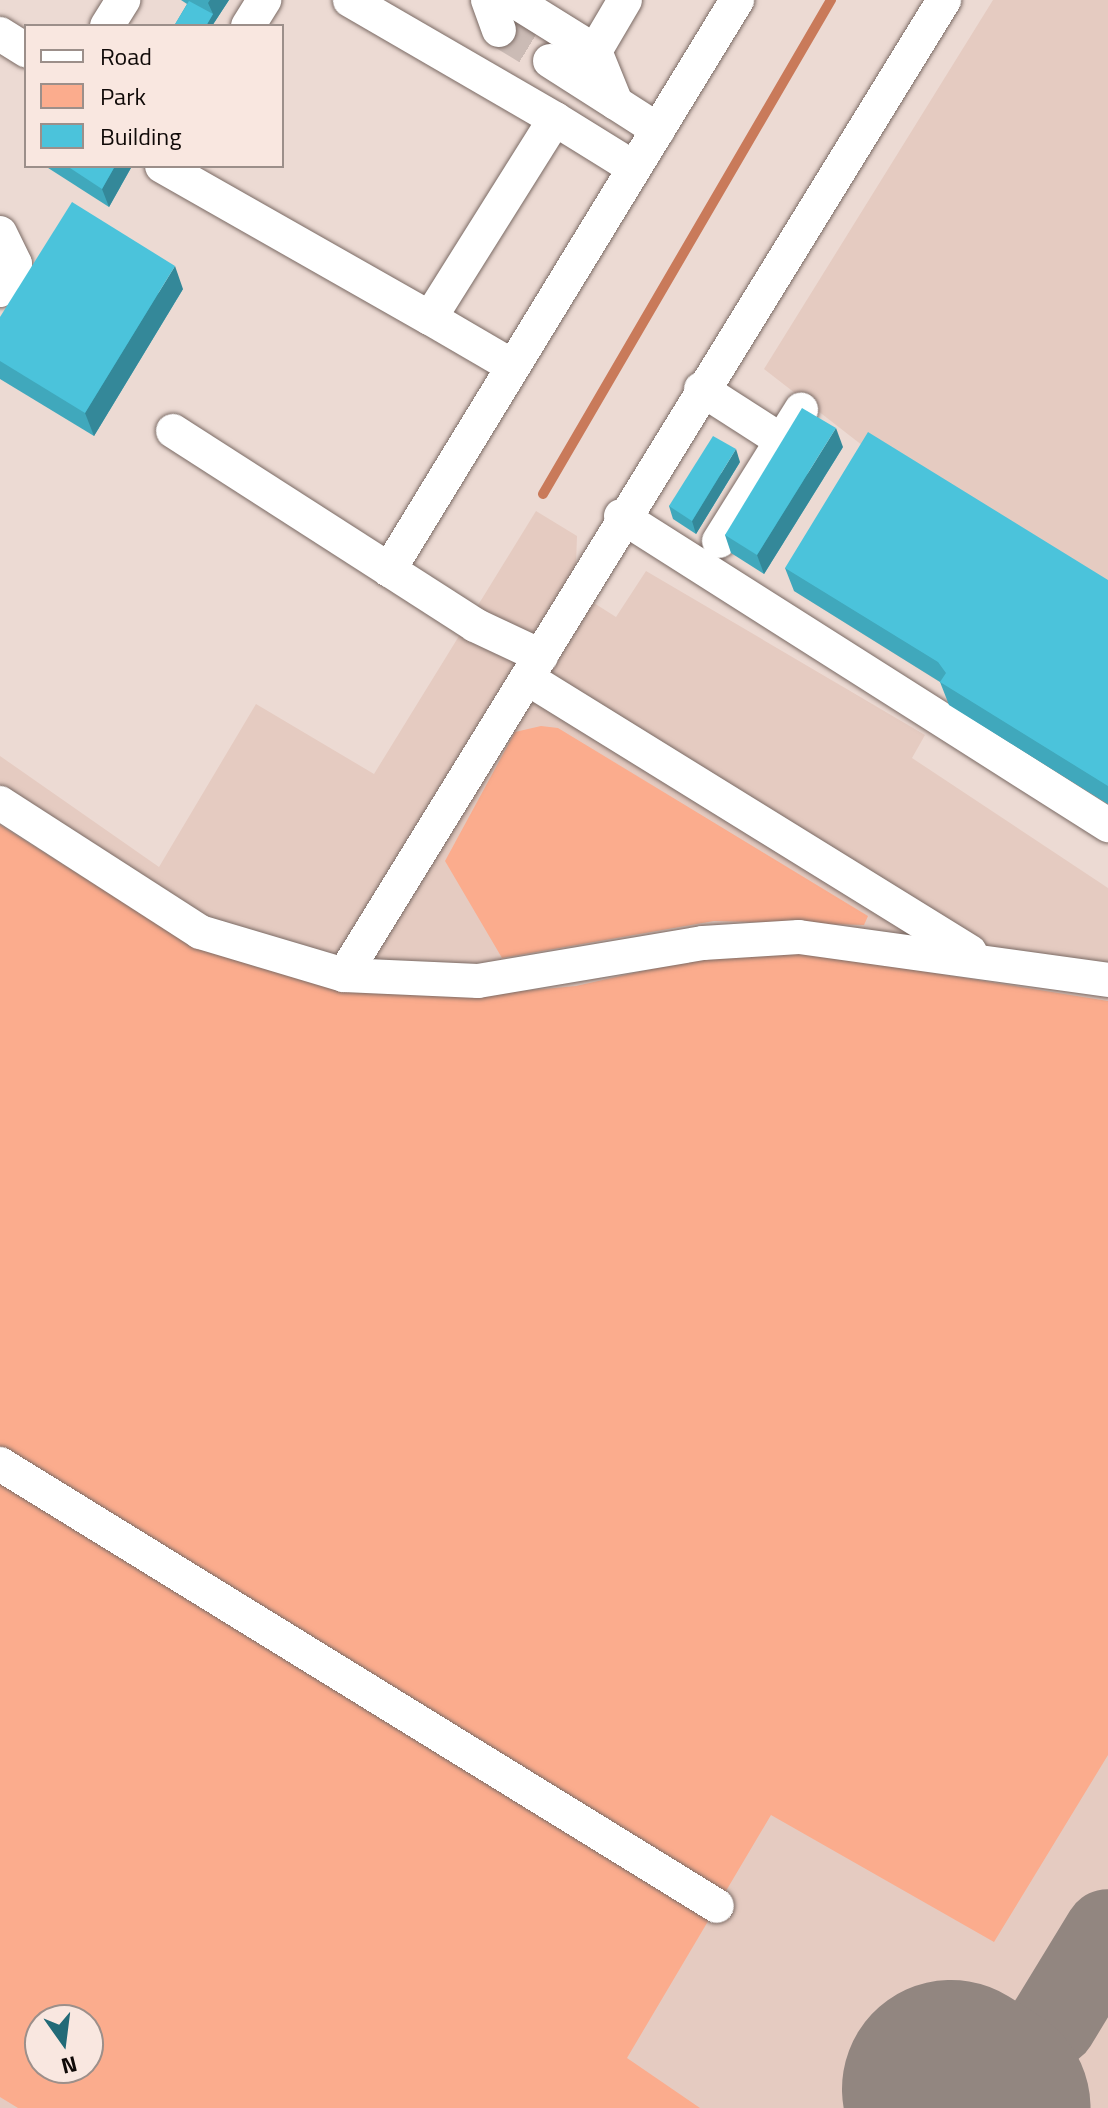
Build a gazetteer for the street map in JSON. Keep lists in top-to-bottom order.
{
  "legend": ["Road", "Park", "Building"],
  "north": "bottom"
}
